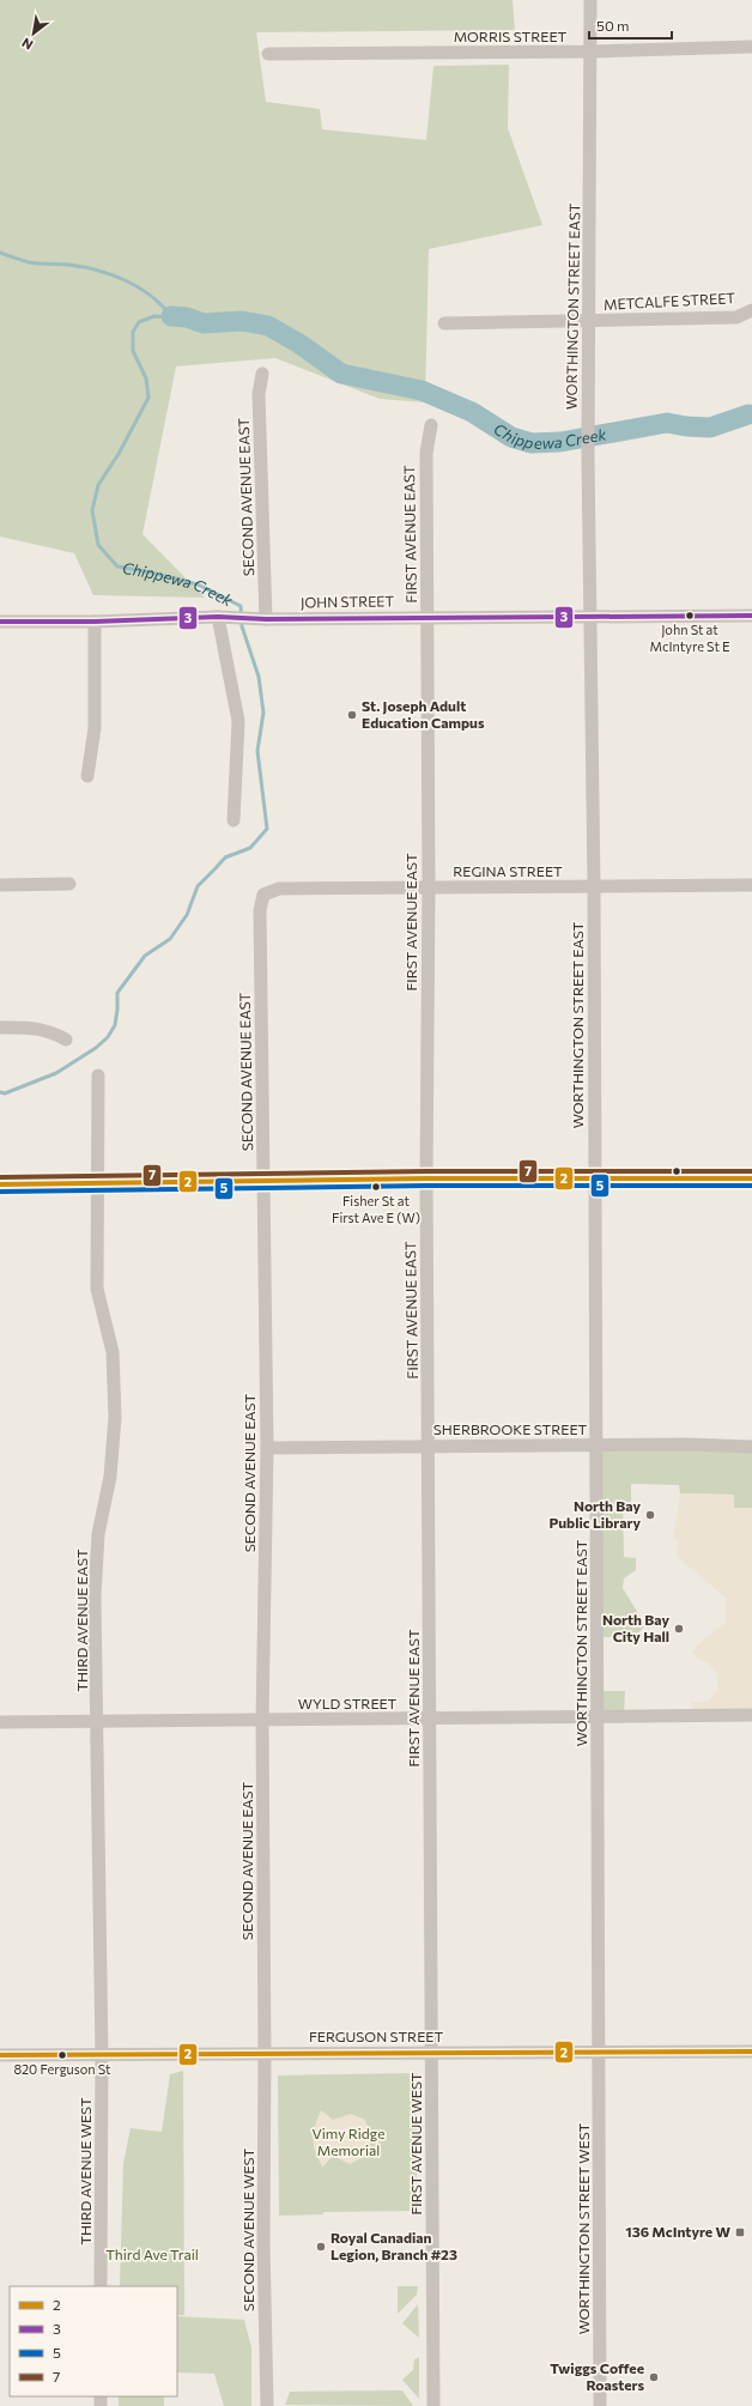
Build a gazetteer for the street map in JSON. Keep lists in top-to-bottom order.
{
  "streets": {
    "street": [
      "MORRIS STREET",
      "METCALFE STREET",
      "WORTHINGTON STREET EAST",
      "SECOND AVENUE EAST",
      "FIRST AVENUE EAST",
      "JOHN STREET",
      "REGINA STREET",
      "SHERBROOKE STREET",
      "THIRD AVENUE EAST",
      "WYLD STREET",
      "FERGUSON STREET",
      "FIRST AVENUE WEST",
      "THIRD AVENUE WEST",
      "WORTHINGTON STREET WEST",
      "SECOND AVENUE WEST"
    ]
  },
  "crossings": [
    ["MORRIS STREET", "WORTHINGTON STREET EAST"],
    ["METCALFE STREET", "WORTHINGTON STREET EAST"],
    ["WORTHINGTON STREET EAST", "JOHN STREET"],
    ["WORTHINGTON STREET EAST", "REGINA STREET"],
    ["WORTHINGTON STREET EAST", "SHERBROOKE STREET"],
    ["WORTHINGTON STREET EAST", "WYLD STREET"],
    ["WORTHINGTON STREET EAST", "FERGUSON STREET"],
    ["WORTHINGTON STREET EAST", "WORTHINGTON STREET WEST"],
    ["SECOND AVENUE EAST", "JOHN STREET"],
    ["SECOND AVENUE EAST", "REGINA STREET"],
    ["SECOND AVENUE EAST", "SHERBROOKE STREET"],
    ["SECOND AVENUE EAST", "WYLD STREET"],
    ["SECOND AVENUE EAST", "FERGUSON STREET"],
    ["SECOND AVENUE EAST", "SECOND AVENUE WEST"],
    ["FIRST AVENUE EAST", "JOHN STREET"],
    ["FIRST AVENUE EAST", "REGINA STREET"],
    ["FIRST AVENUE EAST", "SHERBROOKE STREET"],
    ["FIRST AVENUE EAST", "WYLD STREET"],
    ["FIRST AVENUE EAST", "FERGUSON STREET"],
    ["FIRST AVENUE EAST", "FIRST AVENUE WEST"],
    ["THIRD AVENUE EAST", "WYLD STREET"],
    ["THIRD AVENUE EAST", "FERGUSON STREET"],
    ["THIRD AVENUE EAST", "THIRD AVENUE WEST"],
    ["FERGUSON STREET", "FIRST AVENUE WEST"],
    ["FERGUSON STREET", "THIRD AVENUE WEST"],
    ["FERGUSON STREET", "WORTHINGTON STREET WEST"],
    ["FERGUSON STREET", "SECOND AVENUE WEST"]
  ],
  "water": ["Chippewa Creek"],
  "parks": ["Vimy Ridge Memorial", "Third Ave Trail"],
  "places": {
    "other": [
      "John St at McIntyre St E",
      "St. Joseph Adult Education Campus",
      "Fisher St at First Ave E (W)",
      "North Bay Public Library",
      "North Bay City Hall",
      "820 Ferguson St",
      "Royal Canadian Legion, Branch #23",
      "Twiggs Coffee Roasters"
    ],
    "transit": ["136 McIntyre W"]
  },
  "lines": [
    "transit line 3",
    "transit line 7",
    "transit line 2",
    "transit line 5"
  ],
  "legend": [
    "2",
    "3",
    "5",
    "7"
  ],
  "scale_bar": "50 m",
  "north": "bottom left"
}
